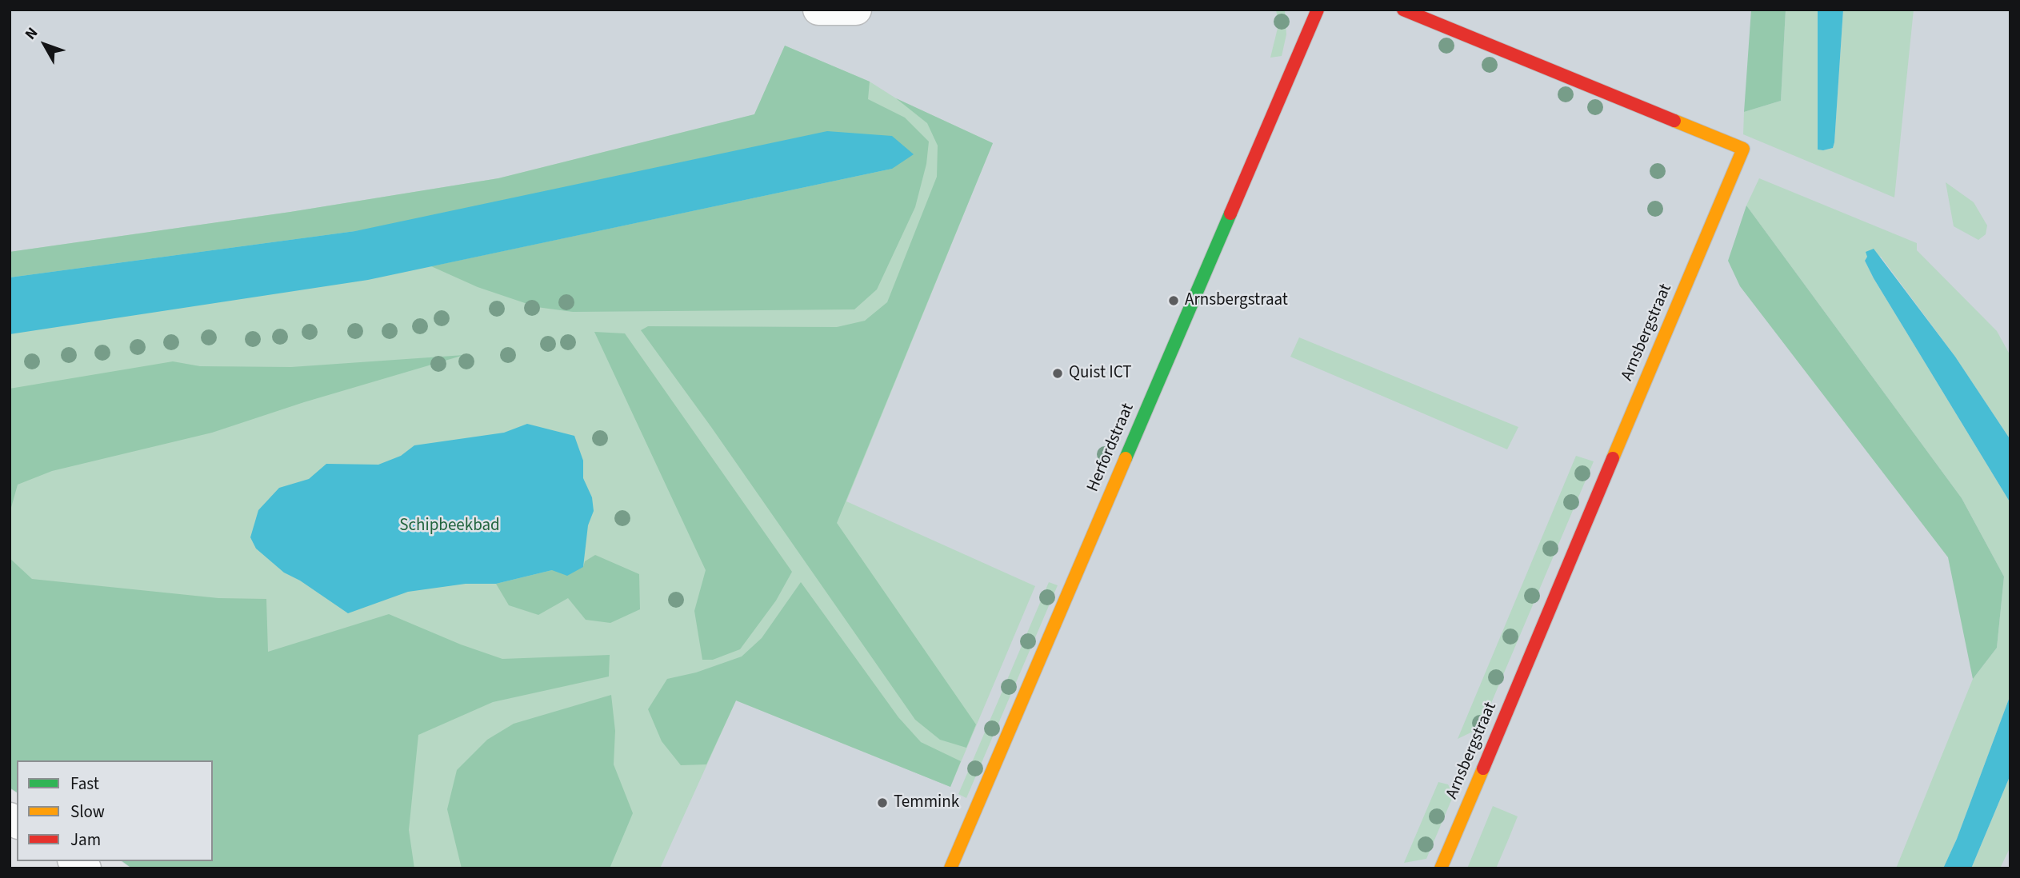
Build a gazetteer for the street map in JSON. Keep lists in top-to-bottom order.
{
  "streets": {
    "street": ["Arnsbergstraat", "Herfordstraat"]
  },
  "parks": ["Schipbeekbad"],
  "places": ["Arnsbergstraat", "Quist ICT", "Temmink"],
  "legend": ["Fast", "Slow", "Jam"],
  "north": "top left"
}
